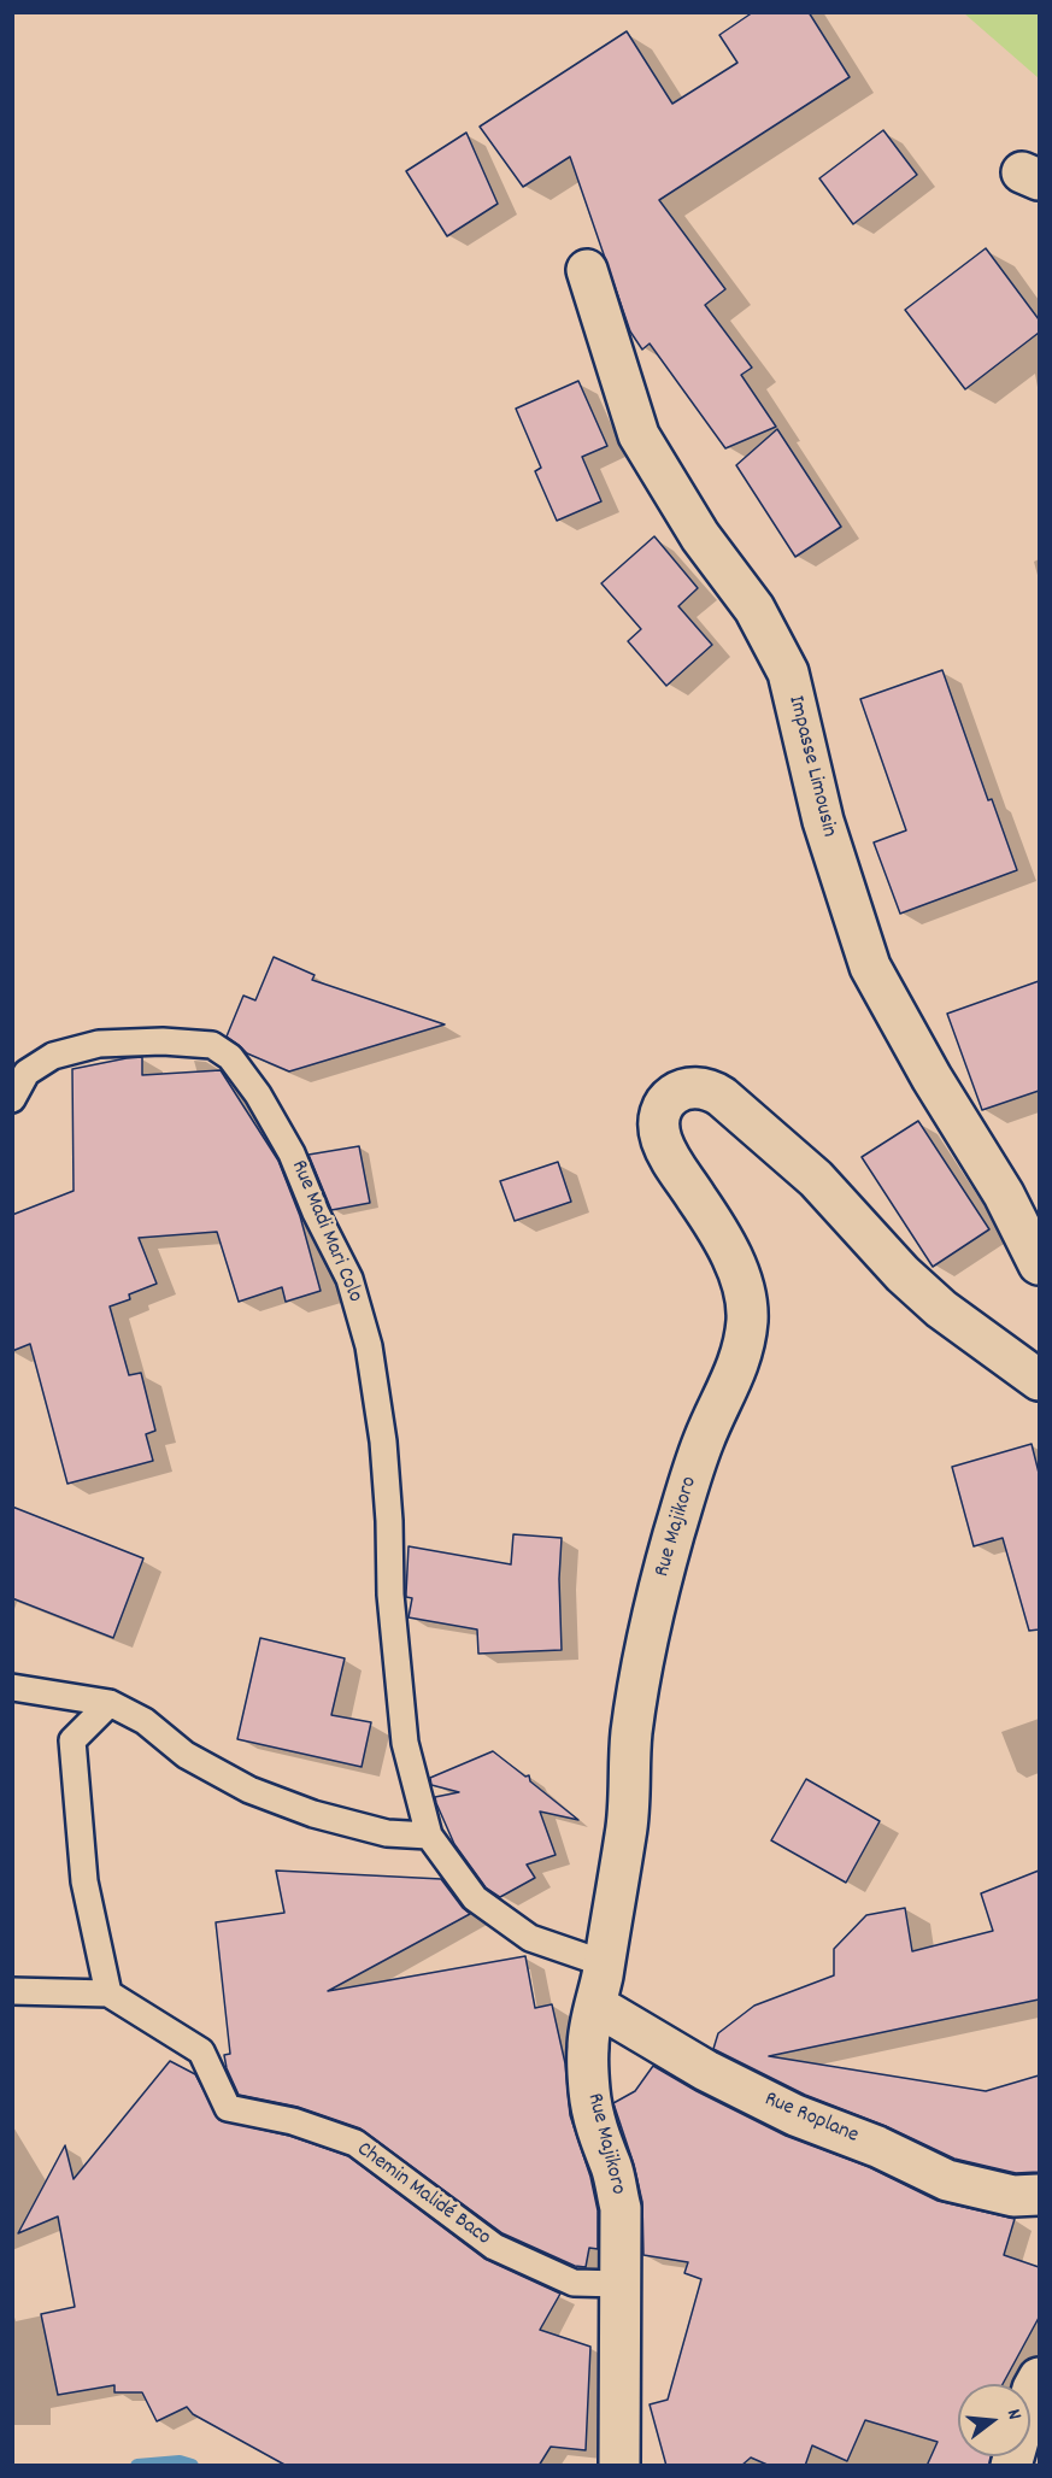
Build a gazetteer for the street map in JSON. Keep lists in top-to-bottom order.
{
  "streets": {
    "street": ["Impasse Limousin", "Rue Majikoro", "Rue Roplane"],
    "lane": ["Rue Madi Mari Colo", "Chemin Malidé Baco"]
  },
  "crossings": [
    ["Rue Majikoro", "Rue Roplane"],
    ["Rue Majikoro", "Chemin Malidé Baco"]
  ],
  "north": "right"
}
